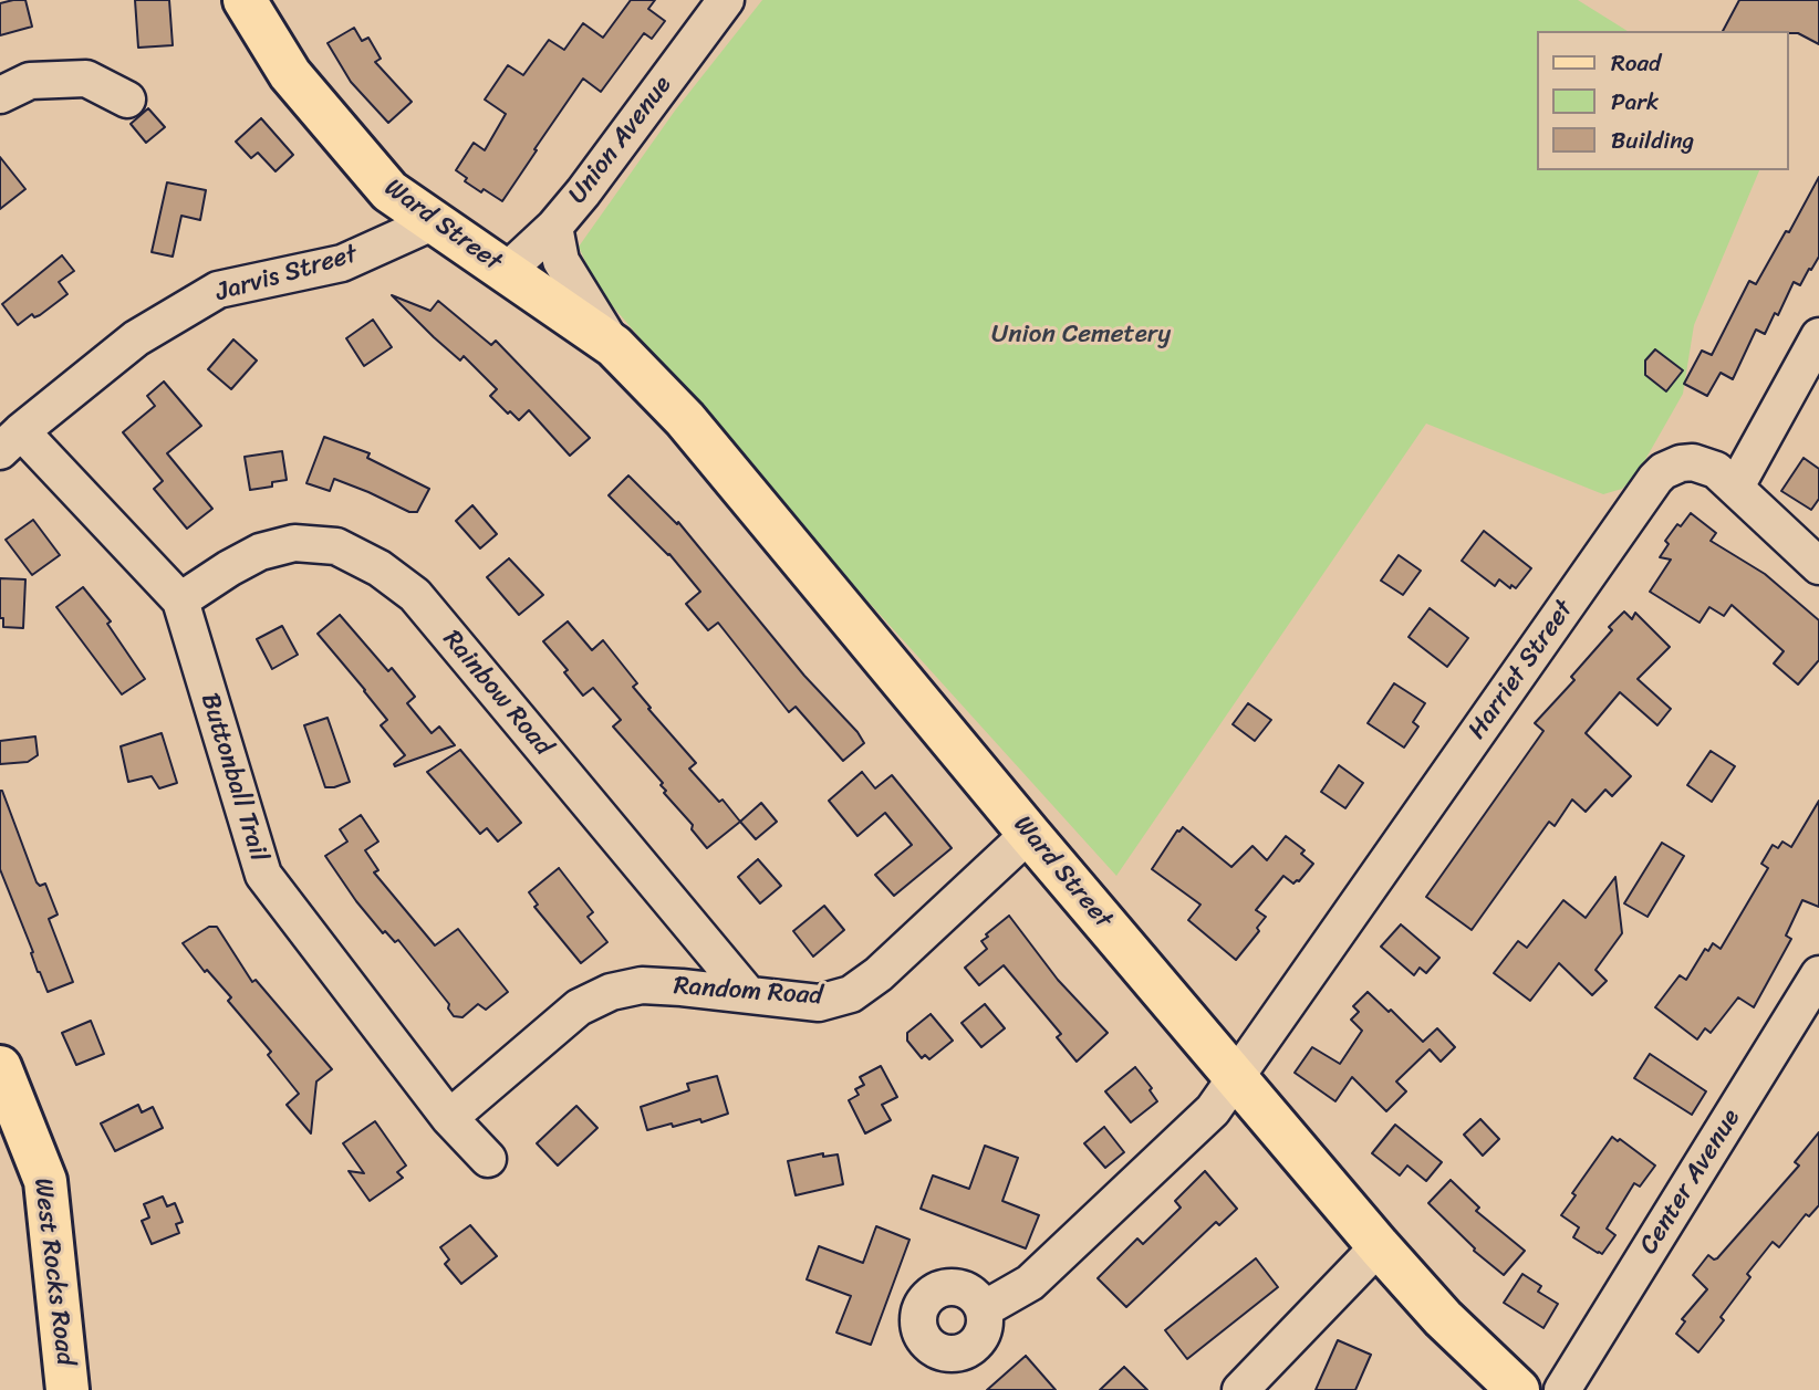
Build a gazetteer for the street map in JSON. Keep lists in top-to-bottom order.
{
  "streets": {
    "main road": ["Ward Street", "West Rocks Road"],
    "street": [
      "Union Avenue",
      "Jarvis Street",
      "Harriet Street",
      "Rainbow Road",
      "Buttonball Trail",
      "Random Road",
      "Center Avenue"
    ]
  },
  "crossings": [
    ["Union Avenue", "Ward Street"],
    ["Ward Street", "Jarvis Street"],
    ["Ward Street", "Harriet Street"],
    ["Ward Street", "Random Road"],
    ["Jarvis Street", "Buttonball Trail"],
    ["Rainbow Road", "Buttonball Trail"],
    ["Rainbow Road", "Random Road"],
    ["Buttonball Trail", "Random Road"]
  ],
  "parks": ["Union Cemetery"],
  "legend": ["Road", "Park", "Building"]
}
